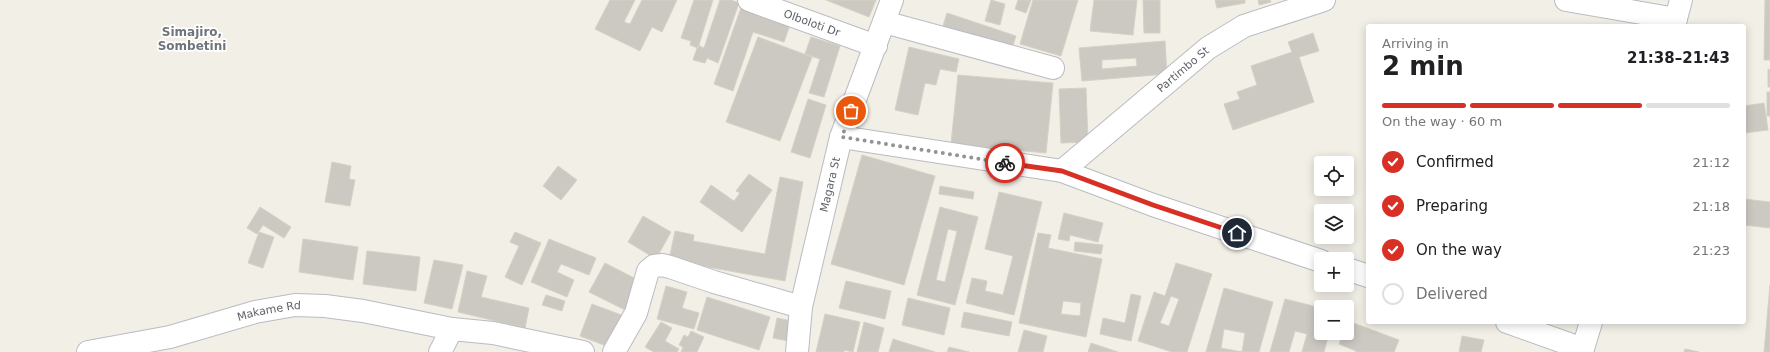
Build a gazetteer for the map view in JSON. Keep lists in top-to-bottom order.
{
  "streets": {
    "street": [
      "Olboloti Dr",
      "Partimbo St",
      "Magara St",
      "Makame Rd"
    ]
  },
  "crossings": [
    ["Olboloti Dr", "Magara St"]
  ],
  "districts": ["Simajiro, Sombetini"],
  "page": {
    "heading": ["2 min", "Arriving in", "21:38–21:43"],
    "bar": "On the way · 60 m",
    "list": [
      ["Confirmed", "21:12"],
      ["Preparing", "21:18"],
      ["On the way", "21:23"],
      "Delivered"
    ],
    "map_buttons": ["+", "−"]
  }
}
